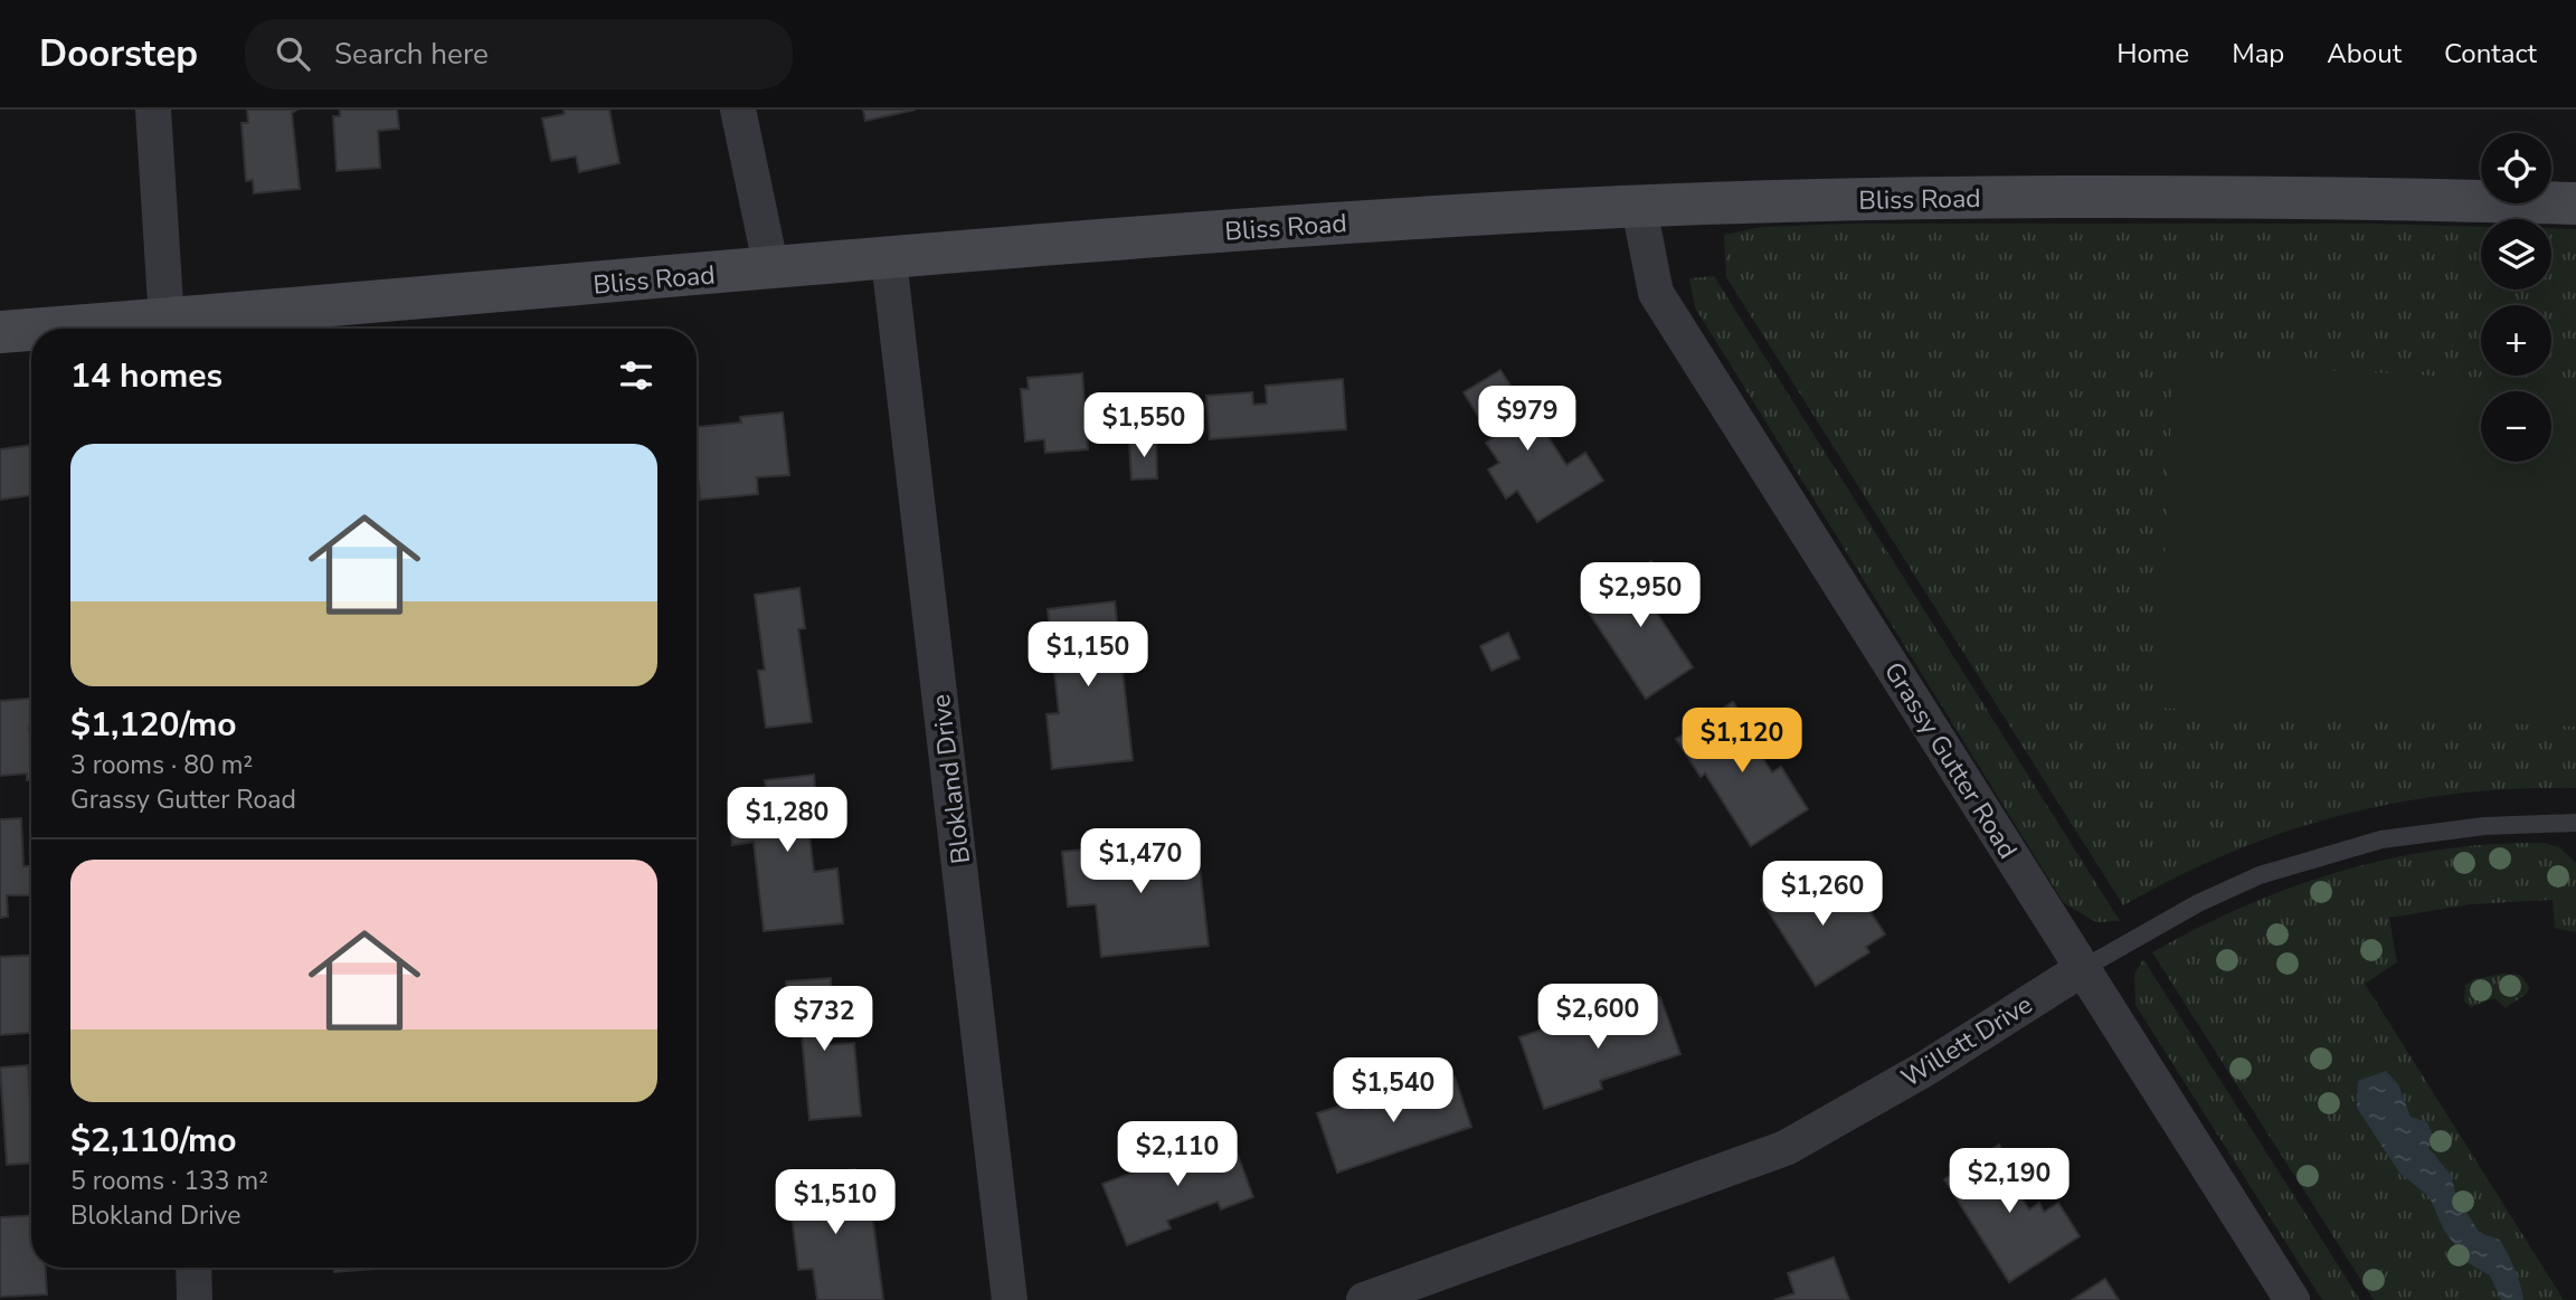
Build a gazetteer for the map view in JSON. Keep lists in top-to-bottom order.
{
  "streets": {
    "main road": ["Bliss Road"],
    "street": ["Grassy Gutter Road", "Blokland Drive", "Willett Drive"]
  },
  "crossings": [
    ["Bliss Road", "Grassy Gutter Road"],
    ["Bliss Road", "Blokland Drive"],
    ["Grassy Gutter Road", "Willett Drive"]
  ],
  "page": {
    "header": "Doorstep",
    "search": "Search here",
    "nav": [
      "Home",
      "Map",
      "About",
      "Contact"
    ],
    "map_buttons": ["+", "−"],
    "heading": "14 homes",
    "price": [
      "$979",
      "$1,550",
      "$2,950",
      "$1,150",
      "$1,120",
      "$1,280",
      "$1,470",
      "$1,260",
      "$2,600",
      "$732",
      "$1,540",
      "$2,110",
      "$2,190",
      "$1,510"
    ],
    "list": [
      {
        "name": "$1,120/mo",
        "note": "3 rooms · 80 m² · Grassy Gutter Road"
      },
      {
        "name": "$2,110/mo",
        "note": "5 rooms · 133 m² · Blokland Drive"
      }
    ]
  }
}
